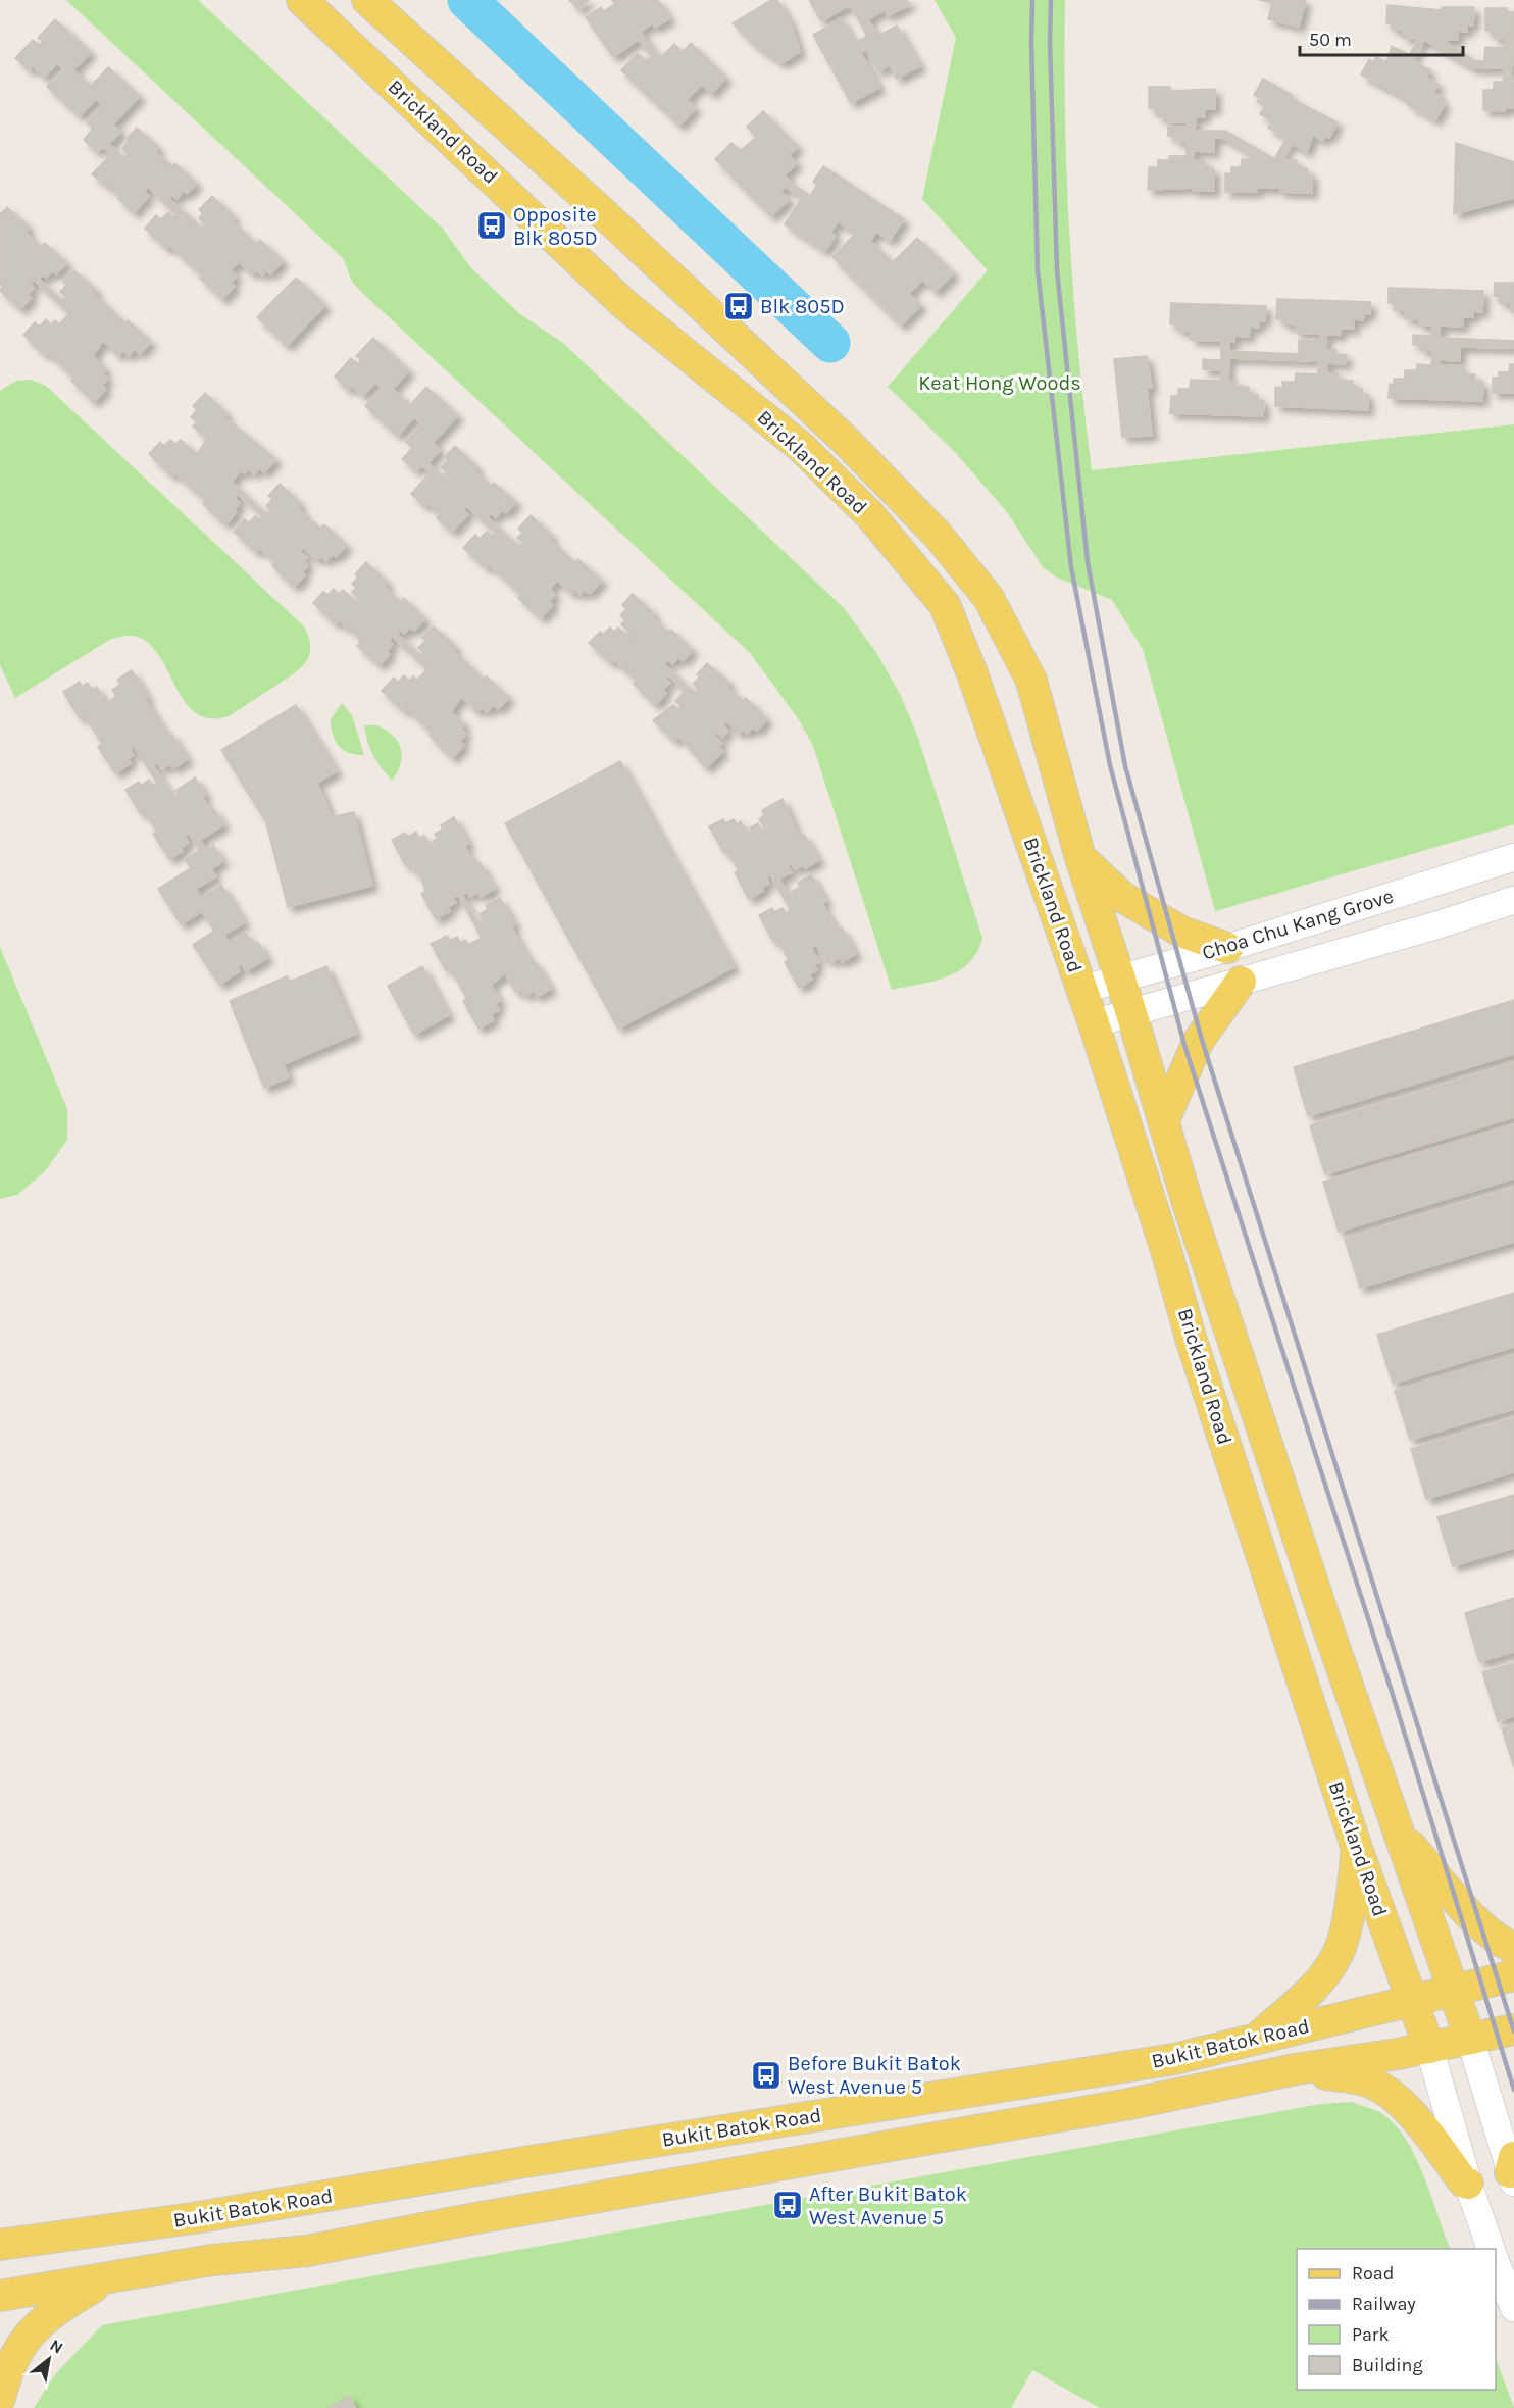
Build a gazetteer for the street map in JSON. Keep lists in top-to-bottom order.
{
  "streets": {
    "main road": ["Brickland Road", "Bukit Batok Road"],
    "street": ["Choa Chu Kang Grove"]
  },
  "crossings": [
    ["Brickland Road", "Choa Chu Kang Grove"],
    ["Brickland Road", "Bukit Batok Road"]
  ],
  "parks": ["Keat Hong Woods"],
  "places": {
    "bus stop": [
      "Opposite Blk 805D",
      "Blk 805D",
      "Before Bukit Batok West Avenue 5",
      "After Bukit Batok West Avenue 5"
    ]
  },
  "legend": [
    "Road",
    "Railway",
    "Park",
    "Building"
  ],
  "scale_bar": "50 m",
  "north": "top right"
}
